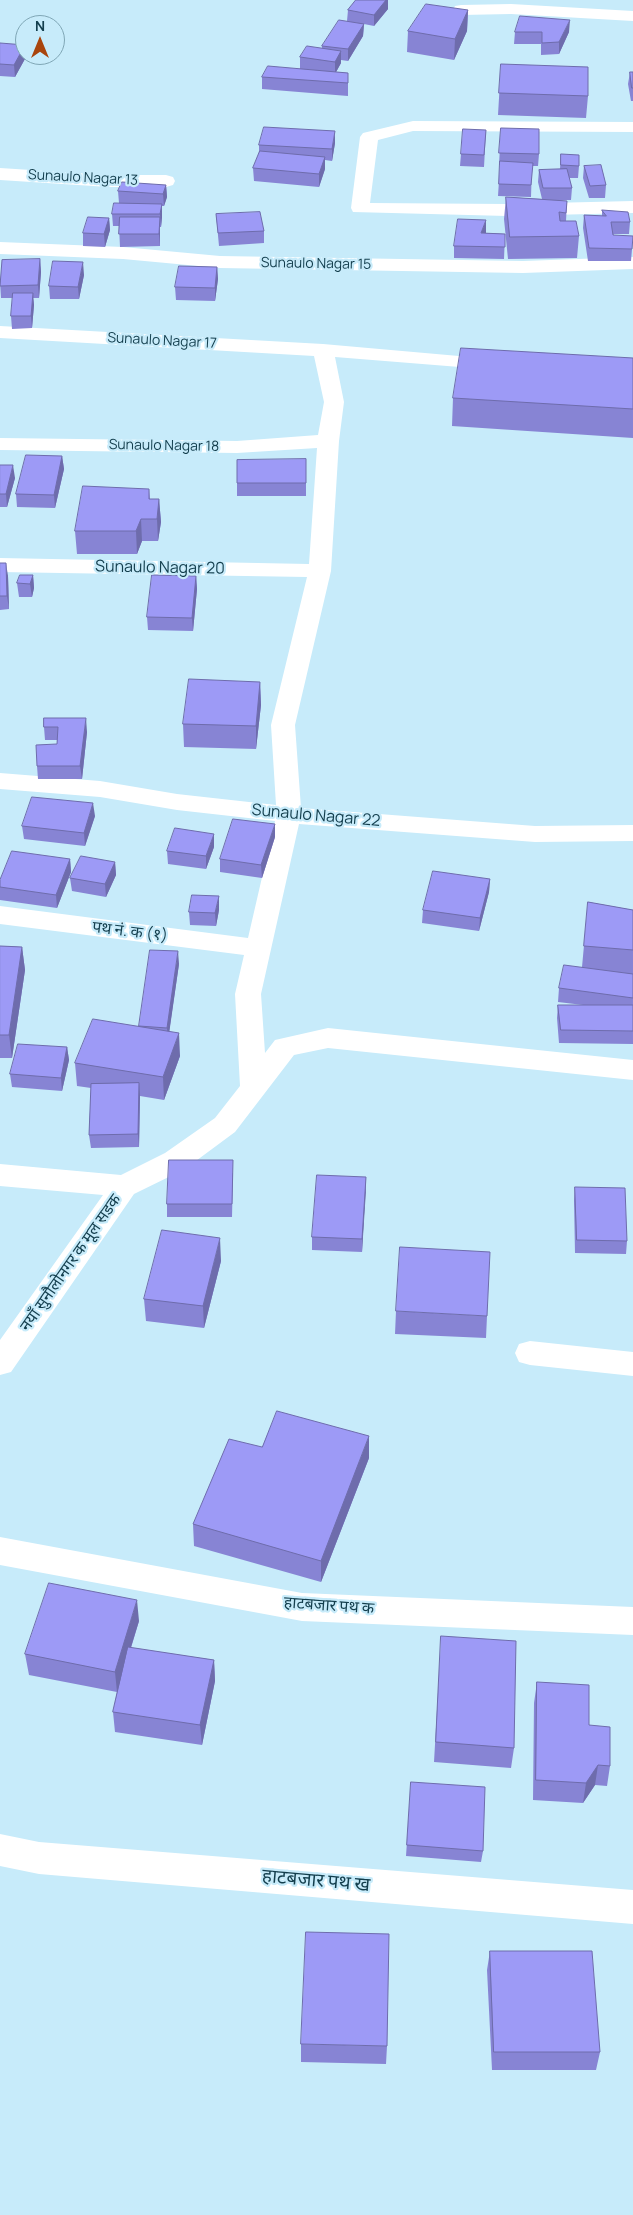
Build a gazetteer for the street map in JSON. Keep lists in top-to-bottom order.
{
  "streets": {
    "street": [
      "Sunaulo Nagar 13",
      "Sunaulo Nagar 15",
      "Sunaulo Nagar 17",
      "Sunaulo Nagar 18",
      "Sunaulo Nagar 20",
      "Sunaulo Nagar 22",
      "पथ नं. क (१)",
      "नयाँ सुनौलोनगर क मूल सडक",
      "हाटबजार पथ क",
      "हाटबजार पथ ख"
    ]
  },
  "north": "top"
}
